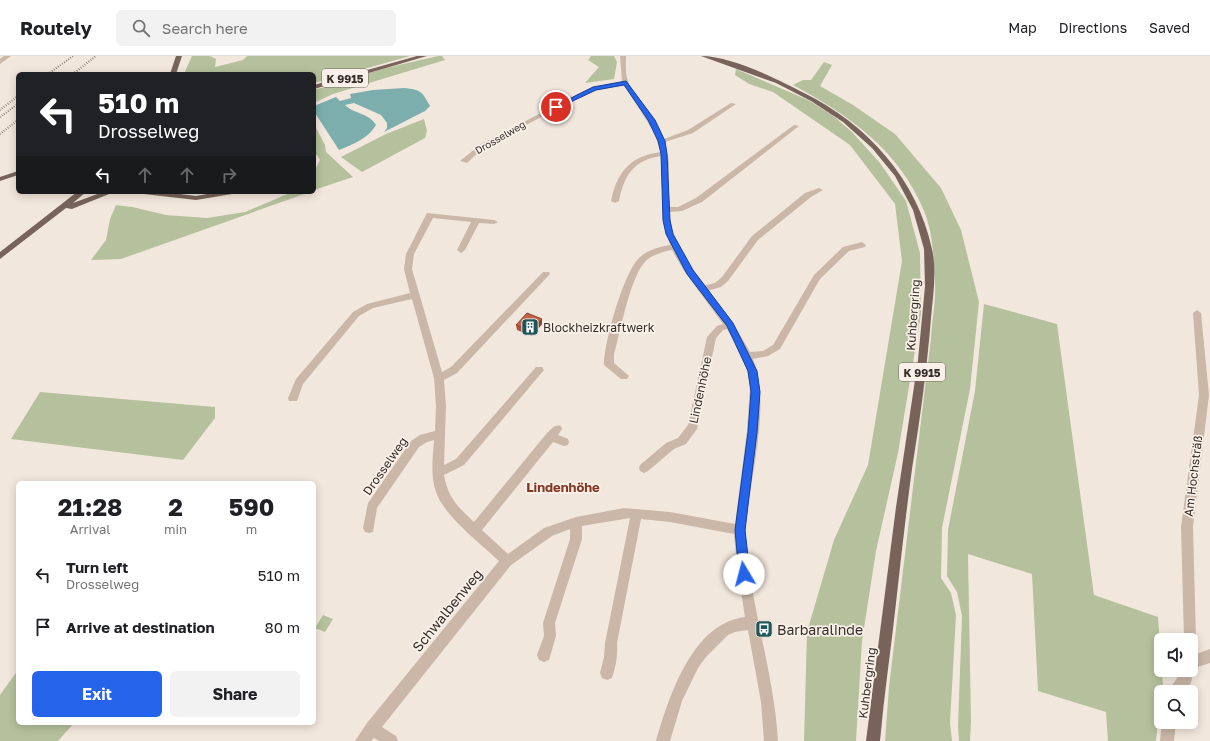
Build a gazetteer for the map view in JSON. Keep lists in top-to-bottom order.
{
  "streets": {
    "main road": ["K 9915", "Kuhbergring"],
    "street": [
      "Drosselweg",
      "Lindenhöhe",
      "Am Hochsträß",
      "Schwalbenweg"
    ]
  },
  "districts": ["Lindenhöhe"],
  "places": {
    "building": ["Blockheizkraftwerk"],
    "bus stop": ["Barbaralinde"]
  },
  "page": {
    "header": "Routely",
    "search": "Search here",
    "nav": ["Map", "Directions", "Saved"],
    "turn": ["510 m", "Drosselweg"],
    "eta": [
      "21:28",
      "Arrival",
      "2",
      "min",
      "590",
      "m"
    ],
    "list": [
      {
        "name": "Turn left",
        "note": "Drosselweg",
        "value": "510 m"
      },
      {
        "name": "Arrive at destination",
        "value": "80 m"
      }
    ],
    "buttons": ["Exit", "Share"]
  }
}
